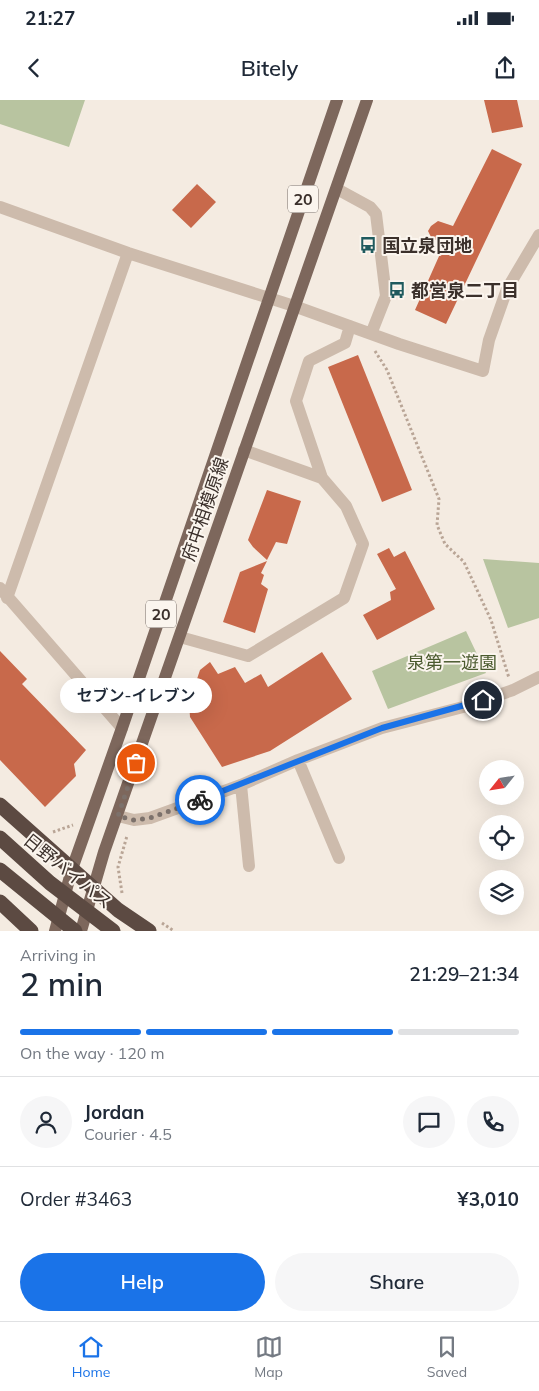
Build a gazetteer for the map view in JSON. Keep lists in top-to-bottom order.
{
  "streets": {
    "highway": ["日野バイパス"],
    "main road": ["20", "府中相模原線"]
  },
  "parks": ["泉第一遊園"],
  "places": {
    "bus stop": ["国立泉団地", "都営泉二丁目"],
    "other": ["セブン-イレブン"]
  },
  "north": "bottom left",
  "page": {
    "status": "21:27",
    "header": "Bitely",
    "bubble": "セブン-イレブン",
    "heading": ["2 min", "Arriving in", "21:29–21:34"],
    "panel": [
      "Jordan",
      "Courier · 4.5",
      "Order #3463",
      "¥3,010"
    ],
    "bar": "On the way · 120 m",
    "buttons": ["Help", "Share"],
    "tabs": ["Home", "Map", "Saved"]
  }
}
